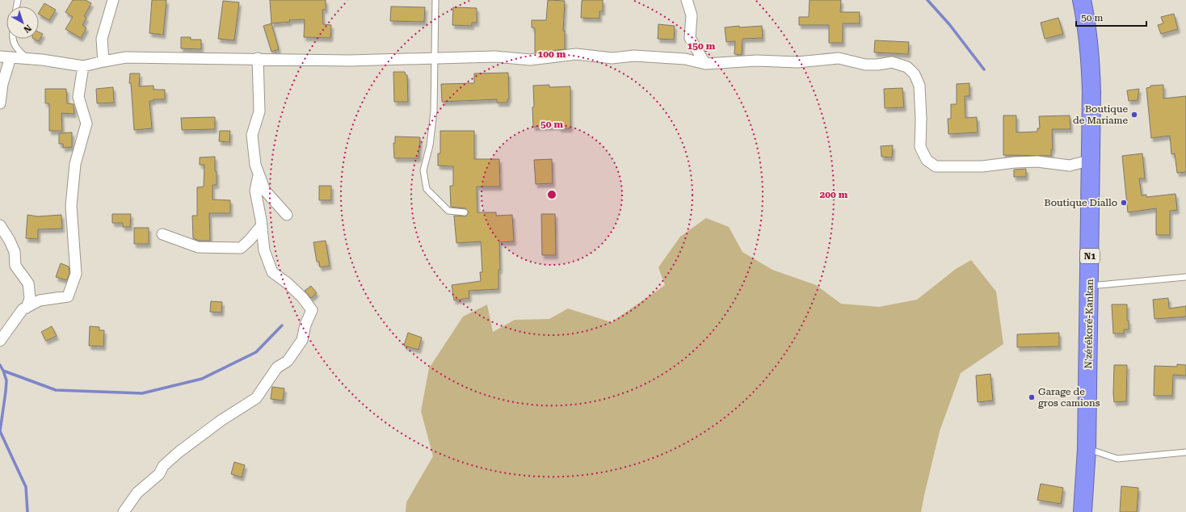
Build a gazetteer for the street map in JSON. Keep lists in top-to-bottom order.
{
  "streets": {
    "highway": ["N1", "N'zérékoré-Kankan"]
  },
  "places": ["Boutique de Mariame", "Boutique Diallo", "Garage de gros camions"],
  "scale_bar": "50 m",
  "north": "bottom right",
  "rings": [
    "150 m",
    "100 m",
    "50 m",
    "200 m"
  ]
}
